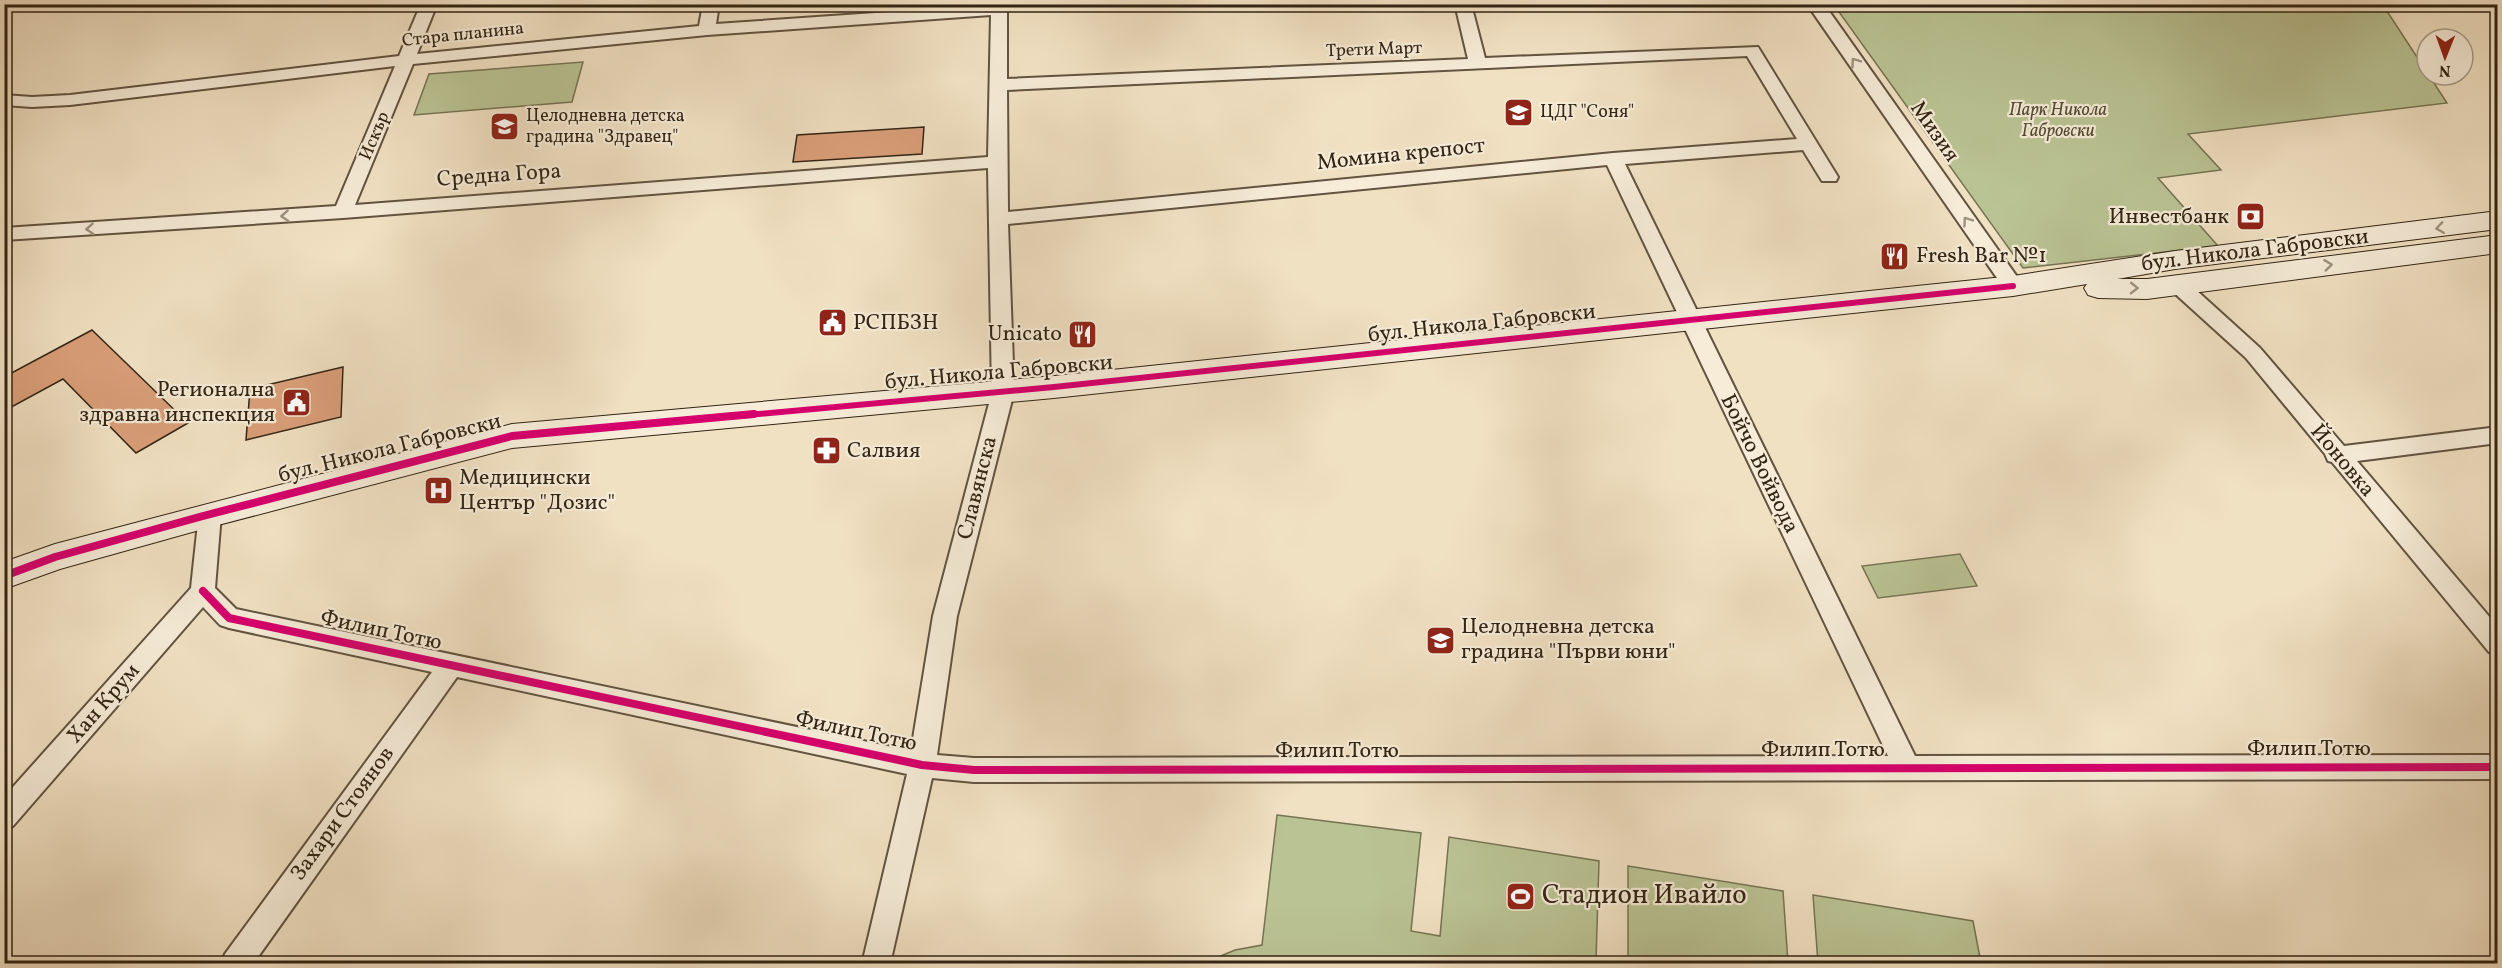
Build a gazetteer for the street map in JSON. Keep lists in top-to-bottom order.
{
  "streets": {
    "street": [
      "Стара планина",
      "Трети Март",
      "Мизия",
      "Искър",
      "Момина крепост",
      "Средна Гора",
      "бул. Никола Габровски",
      "Йоновка",
      "Бойчо Войвода",
      "Славянска",
      "Филип Тотю",
      "Хан Крум",
      "Захари Стоянов"
    ]
  },
  "crossings": [
    ["Стара планина", "Искър"],
    ["Стара планина", "Славянска"],
    ["Трети Март", "Момина крепост"],
    ["Трети Март", "Славянска"],
    ["Мизия", "бул. Никола Габровски"],
    ["Искър", "Средна Гора"],
    ["Момина крепост", "Бойчо Войвода"],
    ["Момина крепост", "Славянска"],
    ["Средна Гора", "Славянска"],
    ["бул. Никола Габровски", "Йоновка"],
    ["бул. Никола Габровски", "Бойчо Войвода"],
    ["бул. Никола Габровски", "Славянска"],
    ["Бойчо Войвода", "Филип Тотю"],
    ["Славянска", "Филип Тотю"],
    ["Филип Тотю", "Хан Крум"],
    ["Филип Тотю", "Захари Стоянов"]
  ],
  "one_way": ["Мизия"],
  "parks": ["Парк Никола Габровски"],
  "places": {
    "school or university": ["ЦДГ \"Соня\"", "Целодневна детска градина \"Здравец\"", "Целодневна детска градина \"Първи юни\""],
    "bank": ["Инвестбанк"],
    "restaurant": ["Fresh Bar №1", "Unicato"],
    "public building": ["РСПБЗН", "Регионална здравна инспекция"],
    "pharmacy": ["Салвия"],
    "hospital": ["Медицински Център \"Дозис\""],
    "sports": ["Стадион Ивайло"]
  },
  "north": "bottom"
}
